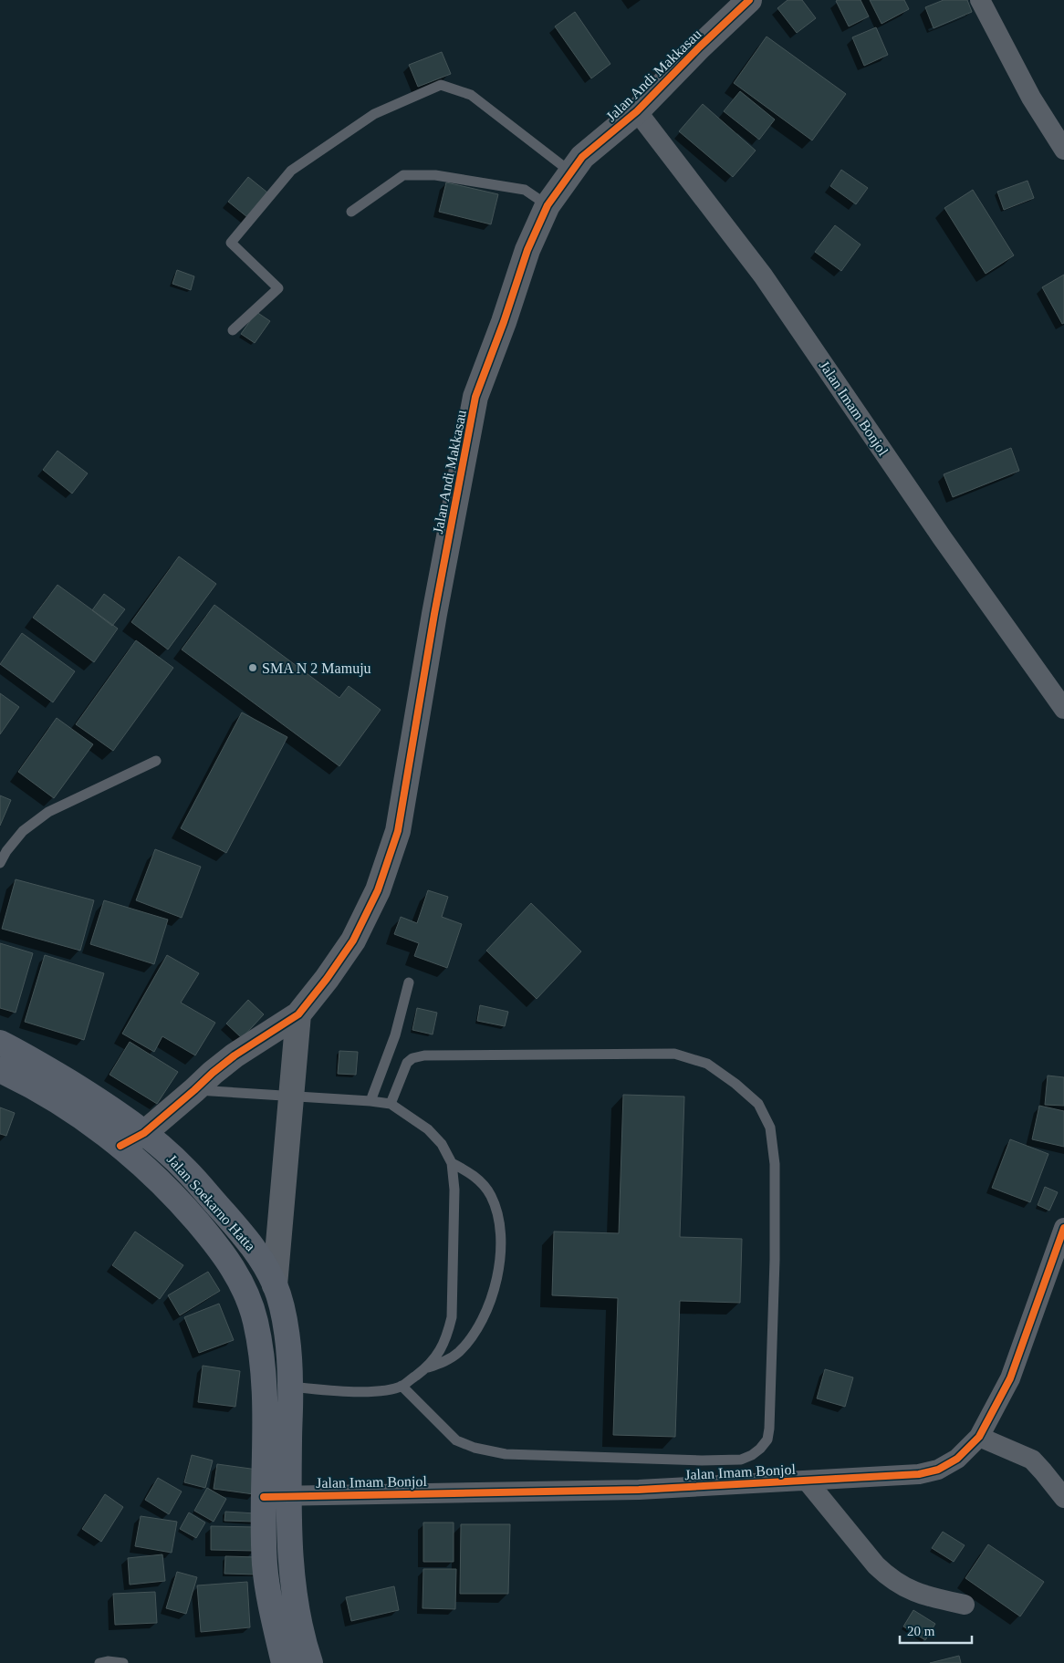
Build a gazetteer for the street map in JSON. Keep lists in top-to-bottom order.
{
  "streets": {
    "main road": ["Jalan Soekarno Hatta"],
    "street": ["Jalan Andi Makkasau", "Jalan Imam Bonjol"]
  },
  "crossings": [
    ["Jalan Andi Makkasau", "Jalan Imam Bonjol"],
    ["Jalan Andi Makkasau", "Jalan Soekarno Hatta"],
    ["Jalan Imam Bonjol", "Jalan Soekarno Hatta"]
  ],
  "places": ["SMA N 2 Mamuju"],
  "scale_bar": "20 m"
}
